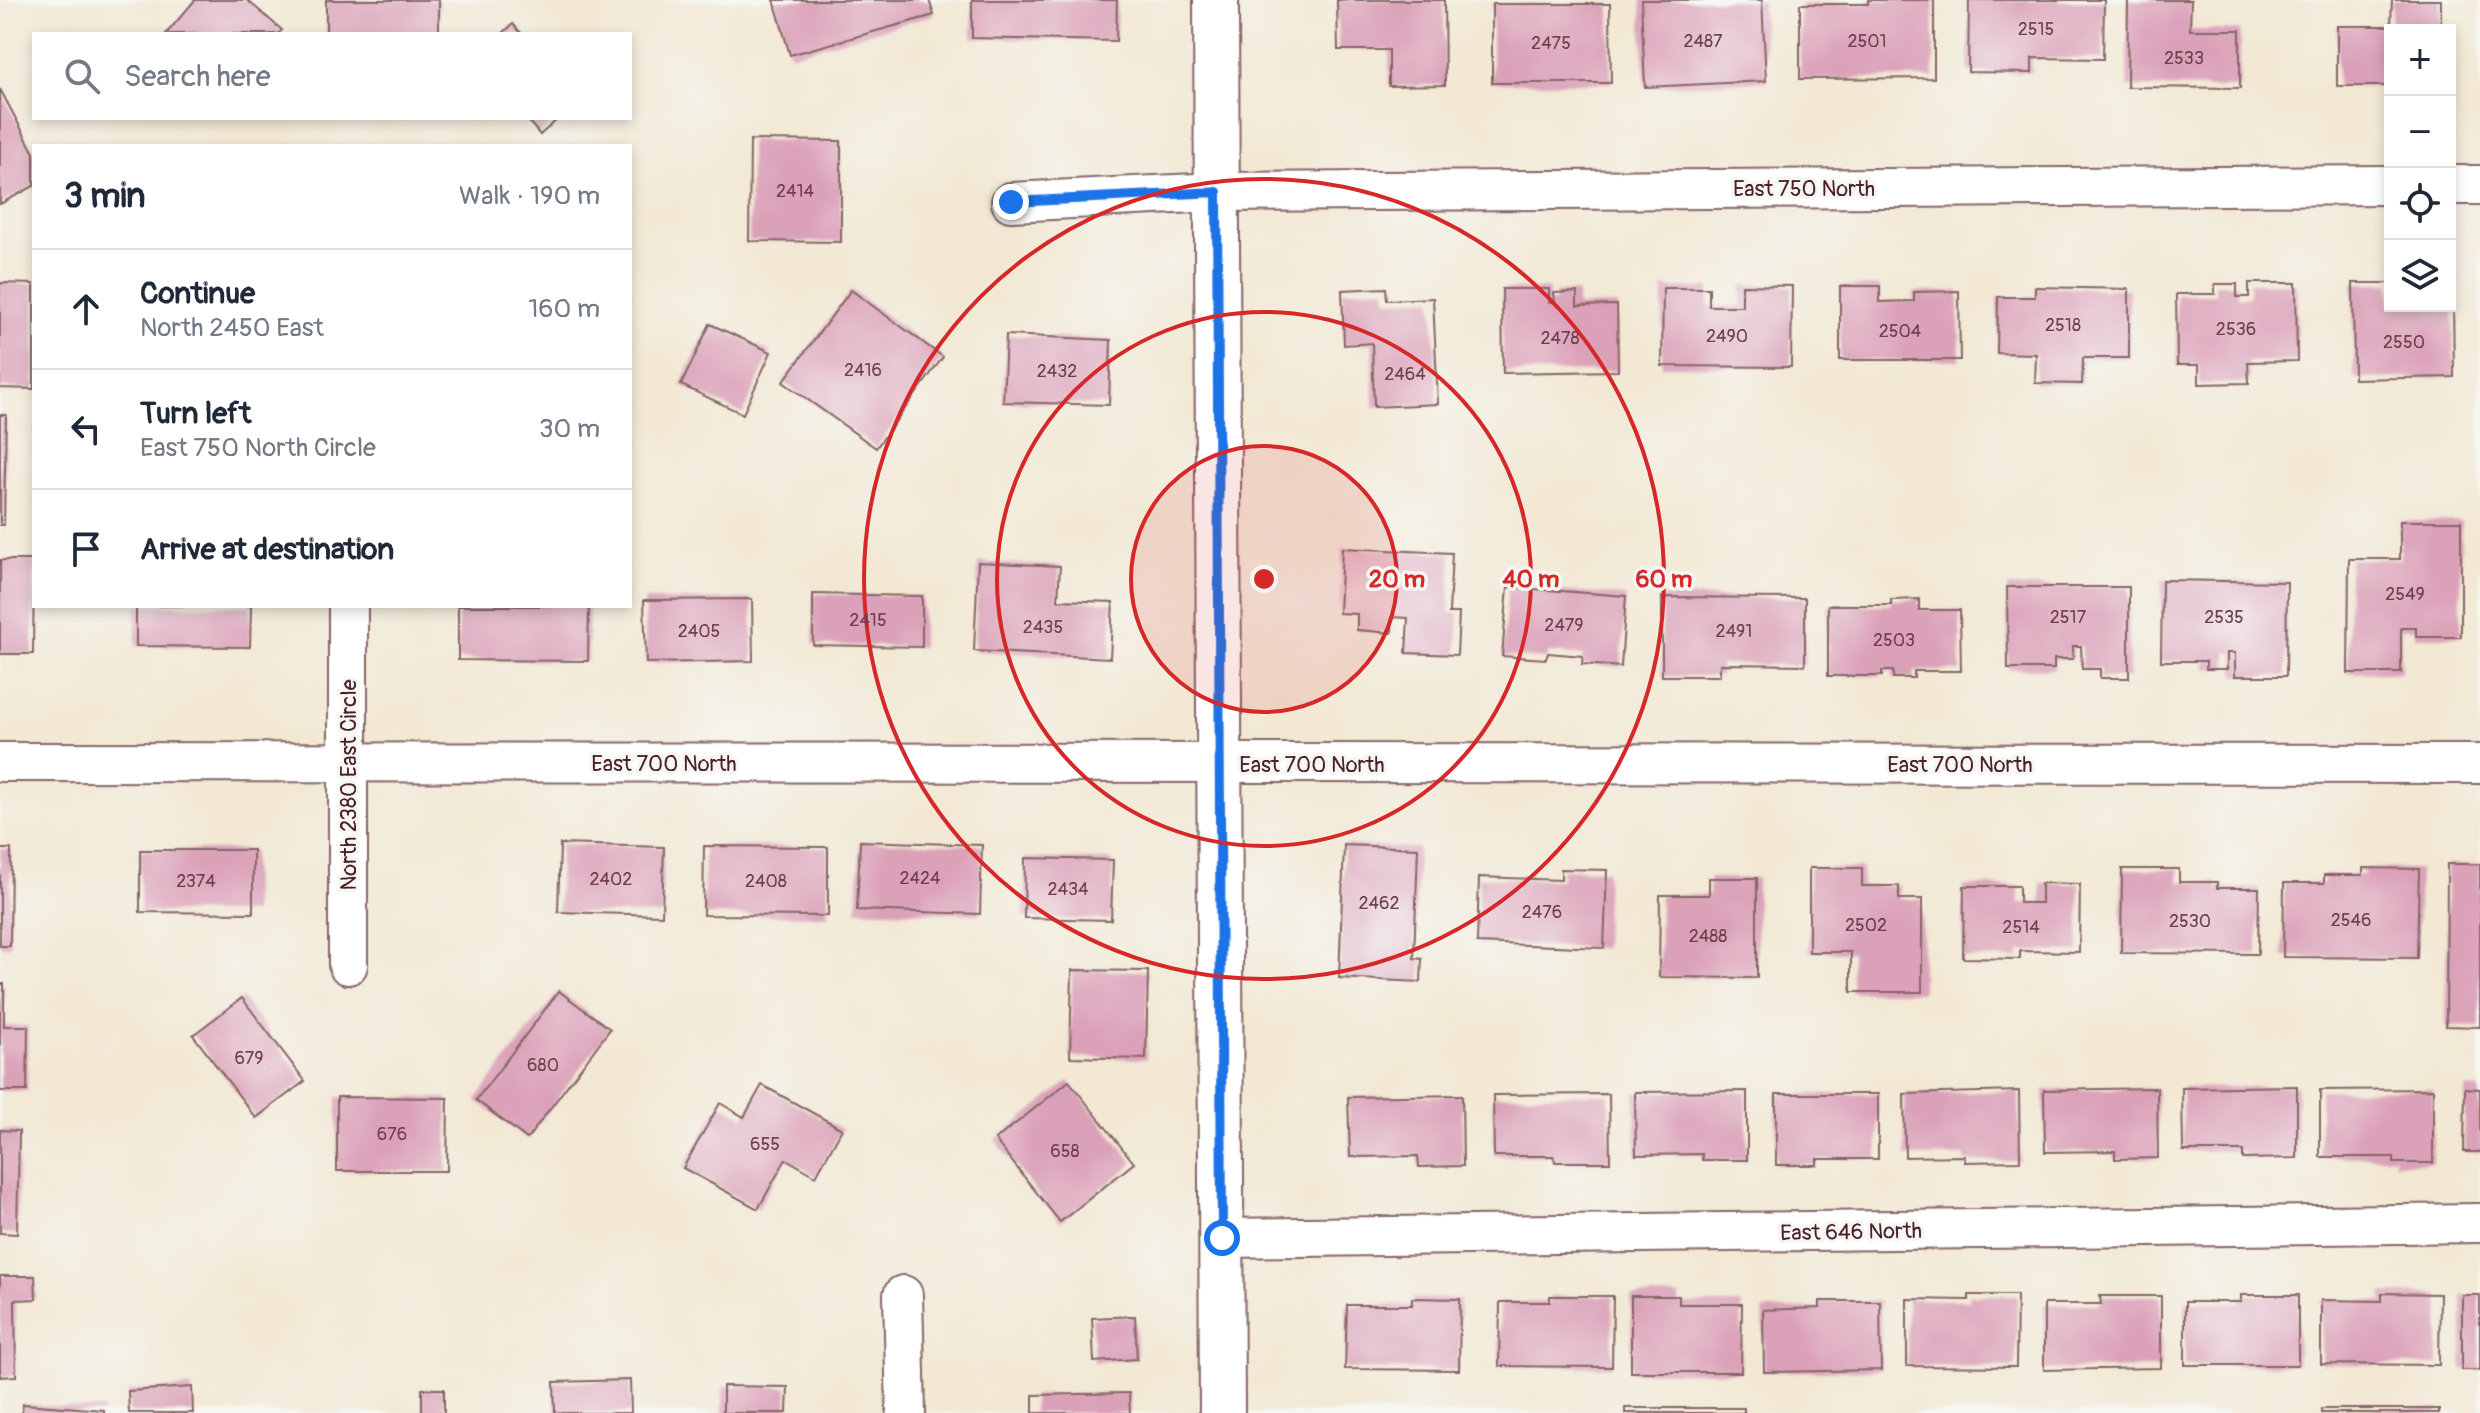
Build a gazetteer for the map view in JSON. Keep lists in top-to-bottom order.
{
  "streets": {
    "street": [
      "East 750 North",
      "East 700 North",
      "North 2380 East Circle",
      "East 646 North"
    ]
  },
  "crossings": [
    ["East 700 North", "North 2380 East Circle"]
  ],
  "house_numbers": [
    "2515",
    "2487",
    "2501",
    "2475",
    "2533",
    "2414",
    "2518",
    "2536",
    "2504",
    "2490",
    "2478",
    "2550",
    "2416",
    "2432",
    "2464",
    "2549",
    "2517",
    "2535",
    "2415",
    "2479",
    "2435",
    "2405",
    "2491",
    "2503",
    "2424",
    "2402",
    "2374",
    "2408",
    "2434",
    "2462",
    "2476",
    "2546",
    "2530",
    "2502",
    "2514",
    "2488",
    "679",
    "680",
    "676",
    "655",
    "658"
  ],
  "page": {
    "map_buttons": ["+", "−"],
    "search": "Search here",
    "heading": ["3 min", "Walk · 190 m"],
    "list": [
      ["Continue", "North 2450 East", "160 m"],
      ["Turn left", "East 750 North Circle", "30 m"],
      "Arrive at destination"
    ]
  },
  "rings": ["20 m", "40 m", "60 m"]
}
